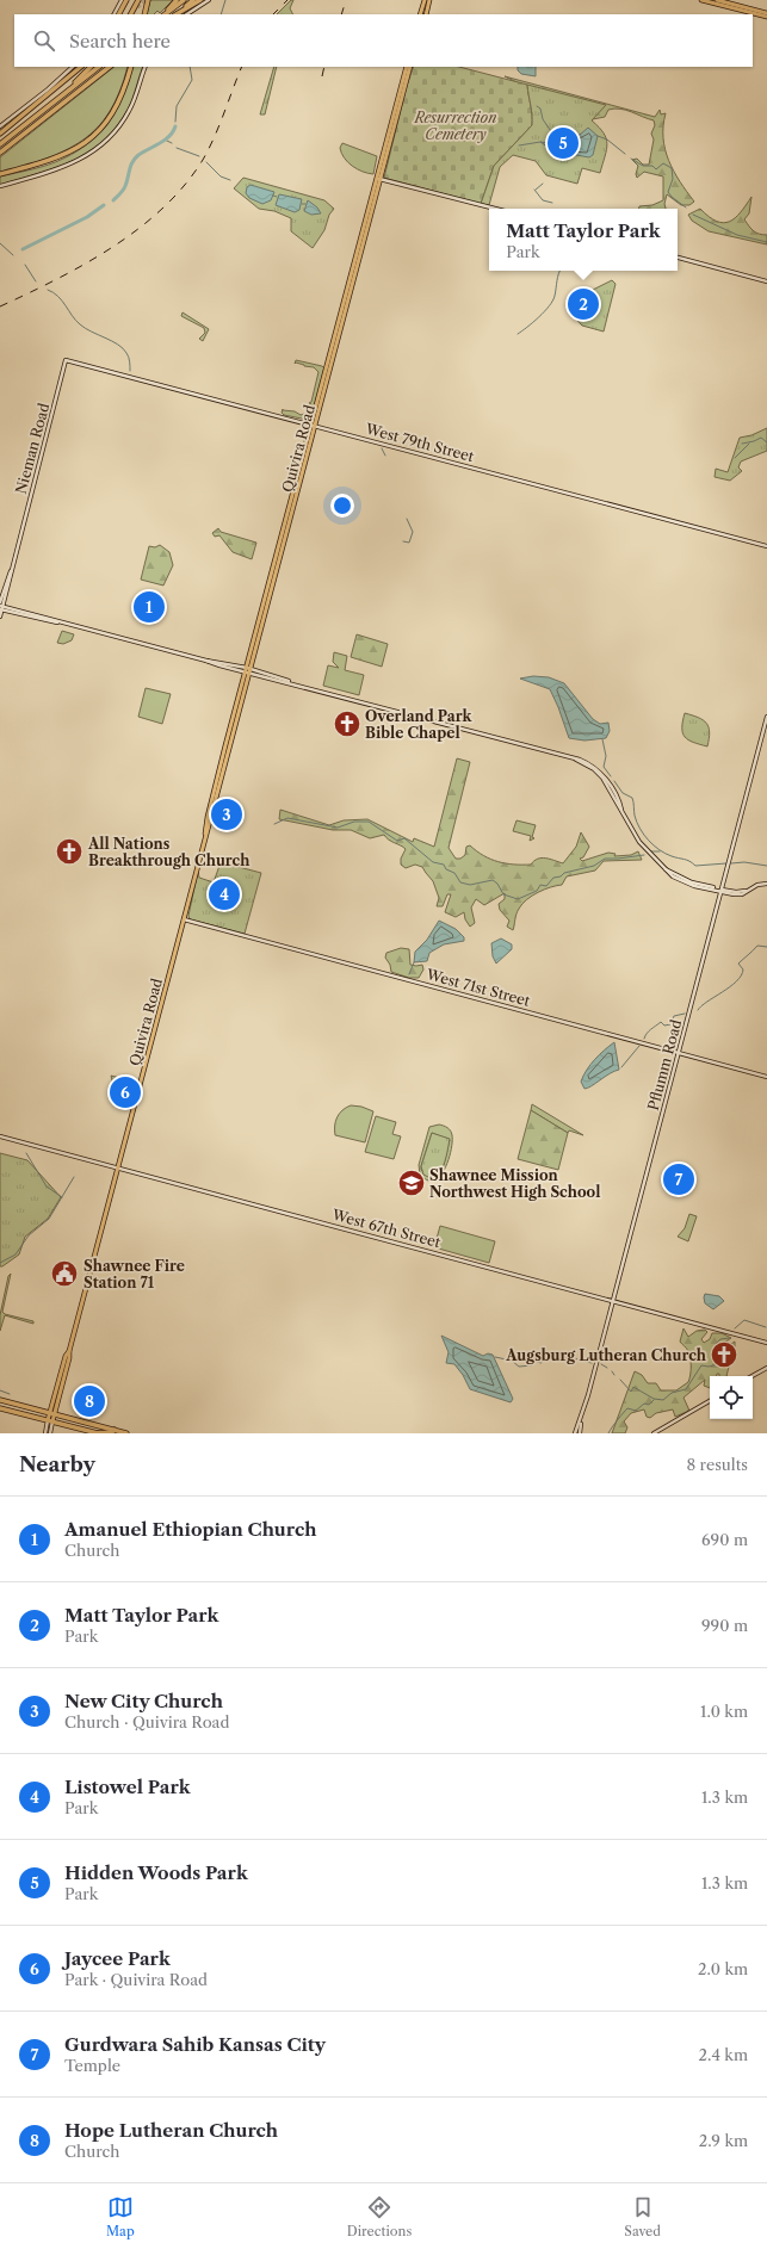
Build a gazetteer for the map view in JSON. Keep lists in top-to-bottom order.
{
  "streets": {
    "main road": ["Quivira Road"],
    "street": [
      "West 79th Street",
      "Nieman Road",
      "West 71st Street",
      "Pflumm Road",
      "West 67th Street"
    ]
  },
  "crossings": [
    ["West 79th Street", "Nieman Road"],
    ["West 79th Street", "Quivira Road"],
    ["Quivira Road", "West 71st Street"],
    ["Quivira Road", "West 67th Street"],
    ["West 71st Street", "Pflumm Road"],
    ["Pflumm Road", "West 67th Street"]
  ],
  "parks": ["Resurrection Cemetery"],
  "places": {
    "church": ["Overland Park Bible Chapel", "All Nations Breakthrough Church", "Augsburg Lutheran Church"],
    "school or university": ["Shawnee Mission Northwest High School"],
    "public building": ["Shawnee Fire Station 71"]
  },
  "page": {
    "search": "Search here",
    "pins": [
      "5",
      "2",
      "1",
      "3",
      "4",
      "6",
      "7",
      "8"
    ],
    "popup": ["Matt Taylor Park", "Park"],
    "heading": ["Nearby", "8 results"],
    "list": [
      {
        "mark": "1",
        "name": "Amanuel Ethiopian Church",
        "note": "Church",
        "value": "690 m"
      },
      {
        "mark": "2",
        "name": "Matt Taylor Park",
        "note": "Park",
        "value": "990 m"
      },
      {
        "mark": "3",
        "name": "New City Church",
        "note": "Church · Quivira Road",
        "value": "1.0 km"
      },
      {
        "mark": "4",
        "name": "Listowel Park",
        "note": "Park",
        "value": "1.3 km"
      },
      {
        "mark": "5",
        "name": "Hidden Woods Park",
        "note": "Park",
        "value": "1.3 km"
      },
      {
        "mark": "6",
        "name": "Jaycee Park",
        "note": "Park · Quivira Road",
        "value": "2.0 km"
      },
      {
        "mark": "7",
        "name": "Gurdwara Sahib Kansas City",
        "note": "Temple",
        "value": "2.4 km"
      },
      {
        "mark": "8",
        "name": "Hope Lutheran Church",
        "note": "Church",
        "value": "2.9 km"
      }
    ],
    "nav": ["Map", "Directions", "Saved"]
  }
}
